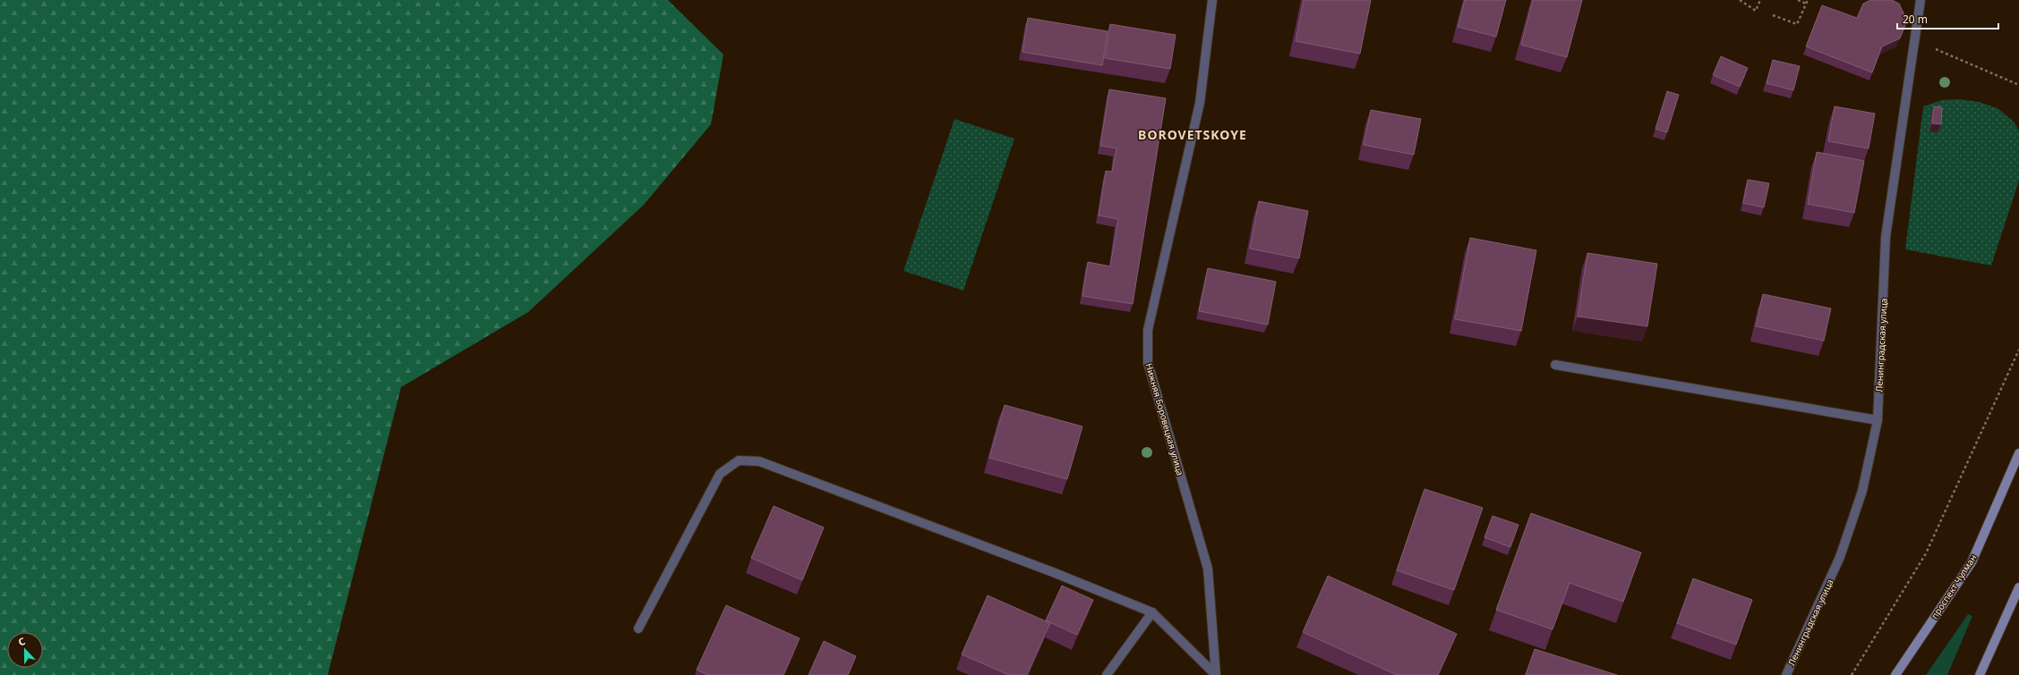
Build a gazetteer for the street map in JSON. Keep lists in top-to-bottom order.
{
  "streets": {
    "main road": ["проспект Чулман"],
    "street": ["Ленинградская улица", "Нижняя Боровецкая улица"]
  },
  "districts": ["BOROVETSKOYE"],
  "scale_bar": "20 m",
  "north": "top"
}
